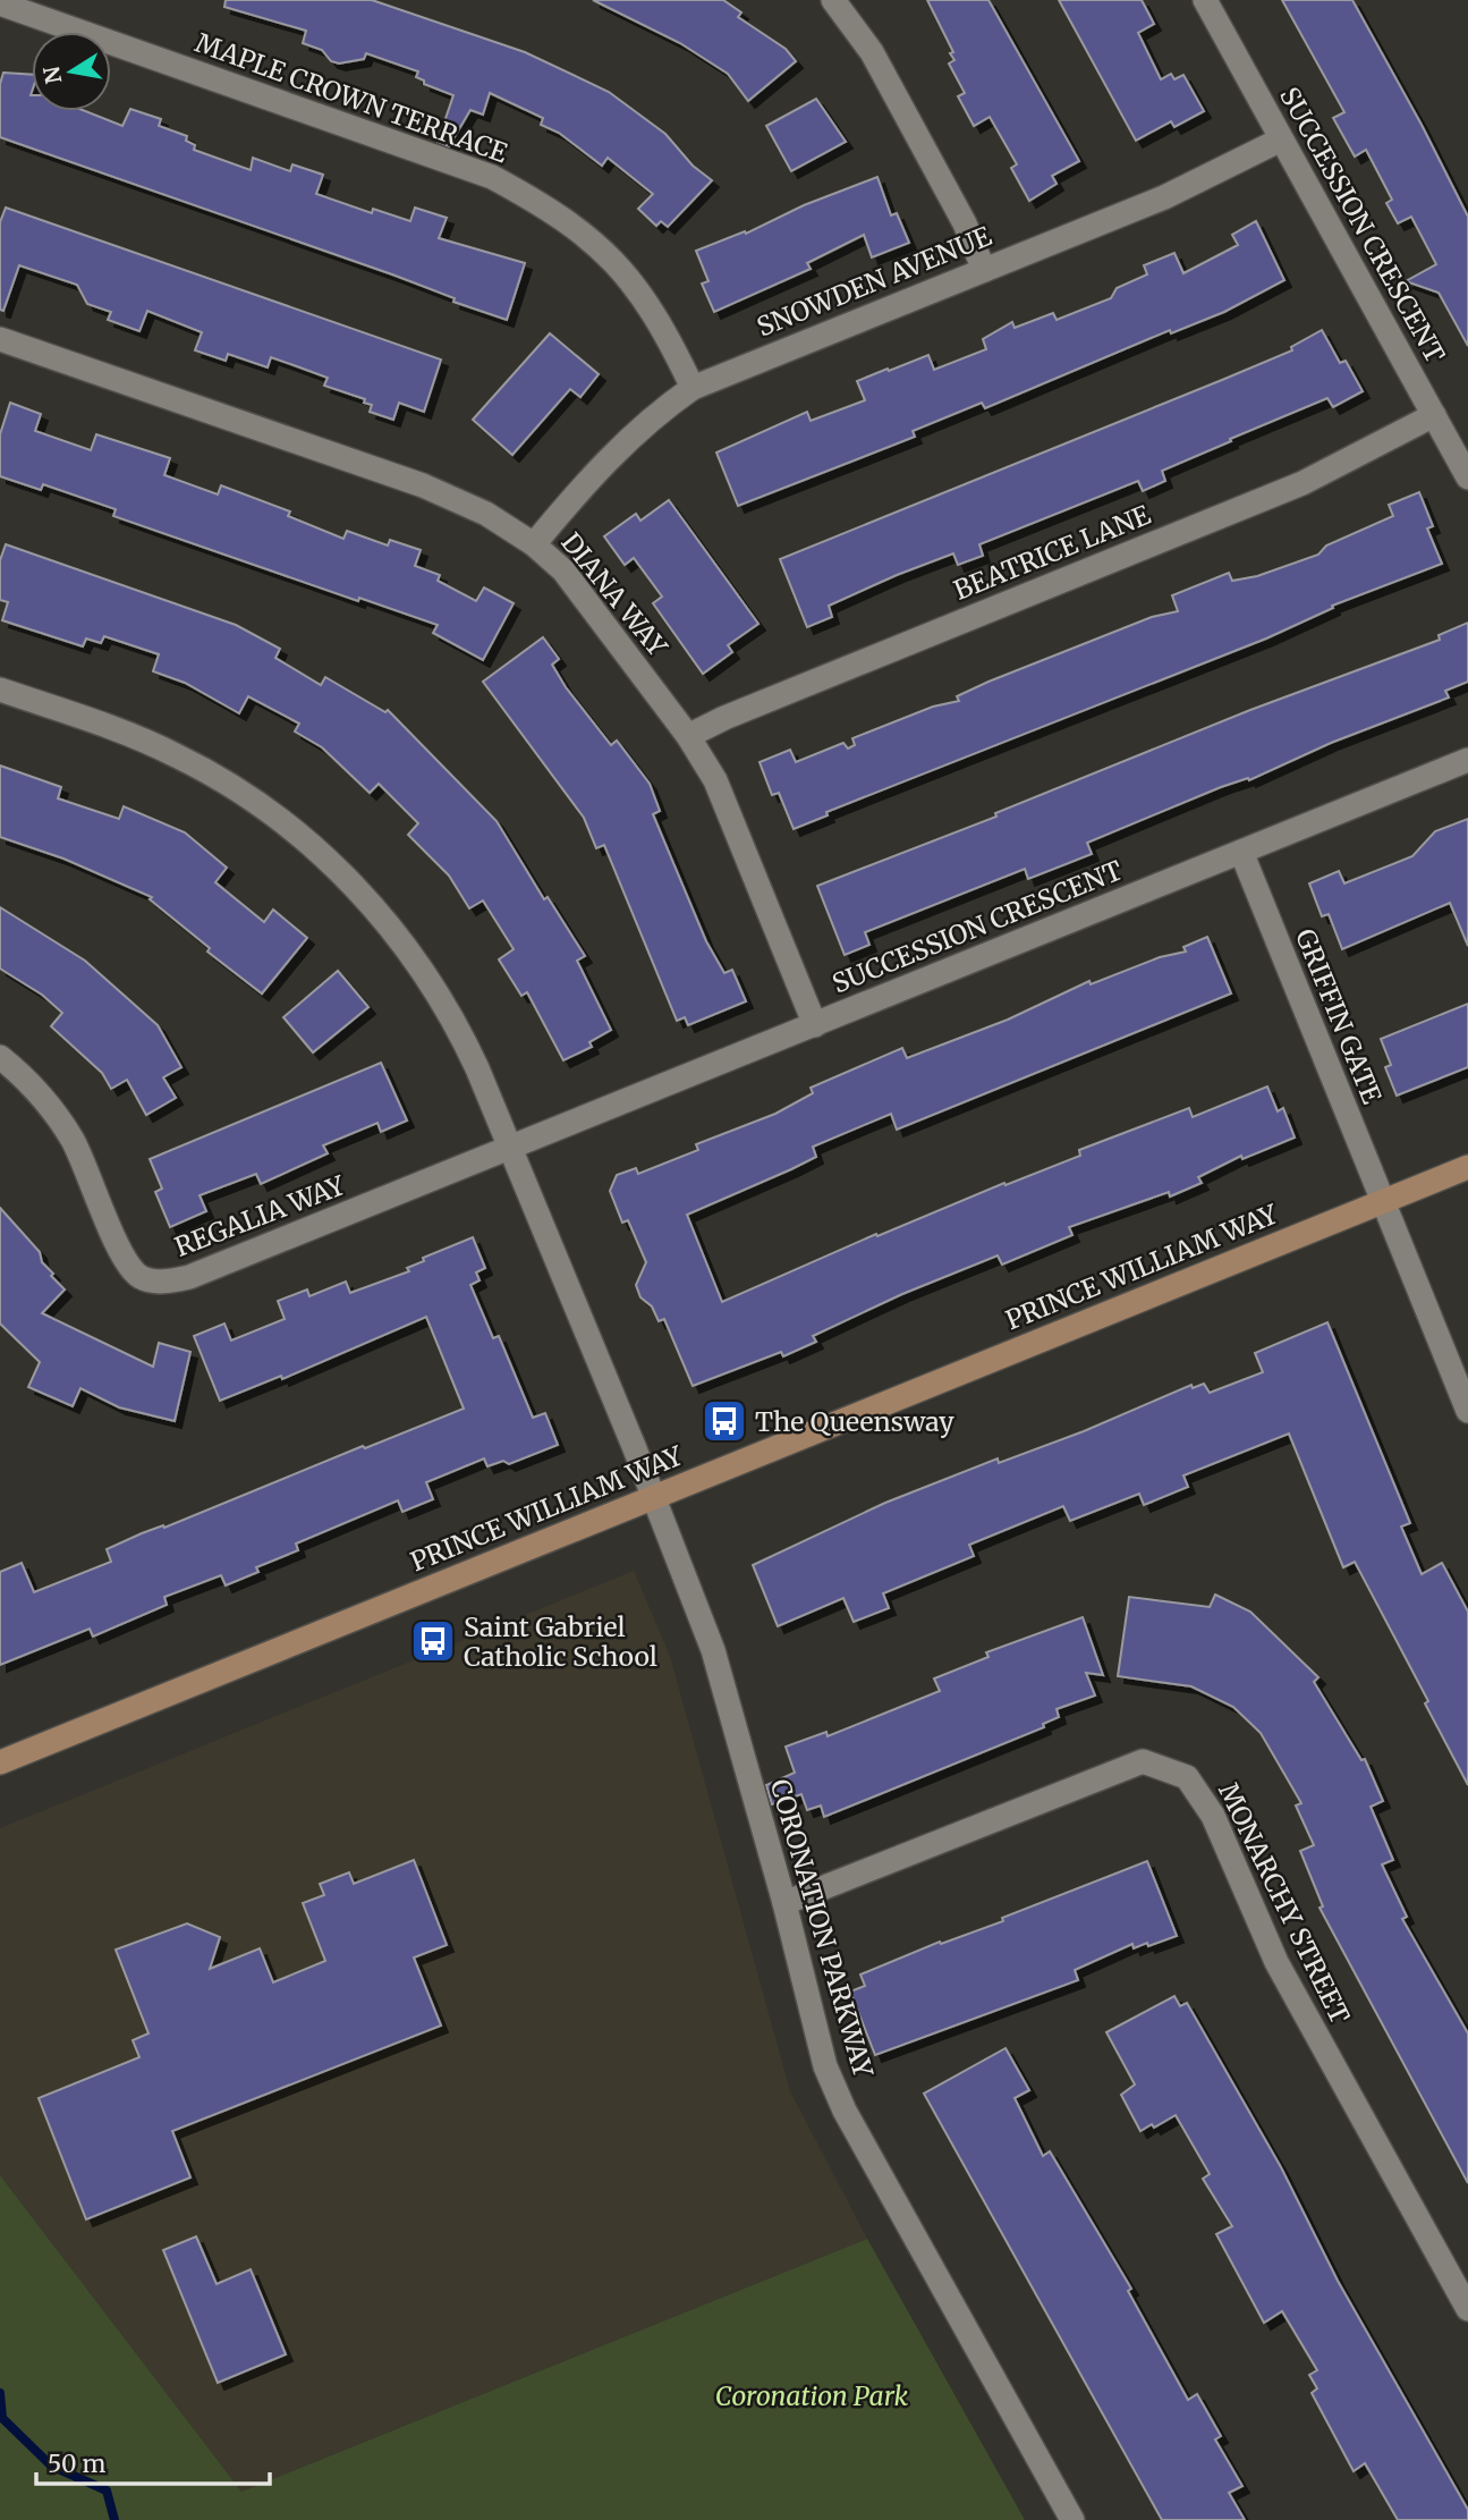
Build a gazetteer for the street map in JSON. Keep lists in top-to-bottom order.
{
  "streets": {
    "street": [
      "MAPLE CROWN TERRACE",
      "SUCCESSION CRESCENT",
      "SNOWDEN AVENUE",
      "BEATRICE LANE",
      "DIANA WAY",
      "GRIFFIN GATE",
      "REGALIA WAY",
      "PRINCE WILLIAM WAY",
      "MONARCHY STREET",
      "CORONATION PARKWAY"
    ]
  },
  "crossings": [
    ["MAPLE CROWN TERRACE", "SNOWDEN AVENUE"],
    ["SUCCESSION CRESCENT", "SNOWDEN AVENUE"],
    ["SUCCESSION CRESCENT", "BEATRICE LANE"],
    ["SUCCESSION CRESCENT", "DIANA WAY"],
    ["SUCCESSION CRESCENT", "GRIFFIN GATE"],
    ["SUCCESSION CRESCENT", "REGALIA WAY"],
    ["SNOWDEN AVENUE", "DIANA WAY"],
    ["BEATRICE LANE", "DIANA WAY"],
    ["GRIFFIN GATE", "PRINCE WILLIAM WAY"],
    ["PRINCE WILLIAM WAY", "CORONATION PARKWAY"],
    ["MONARCHY STREET", "CORONATION PARKWAY"]
  ],
  "parks": ["Coronation Park"],
  "places": {
    "bus stop": ["The Queensway", "Saint Gabriel Catholic School"]
  },
  "scale_bar": "50 m",
  "north": "left"
}
